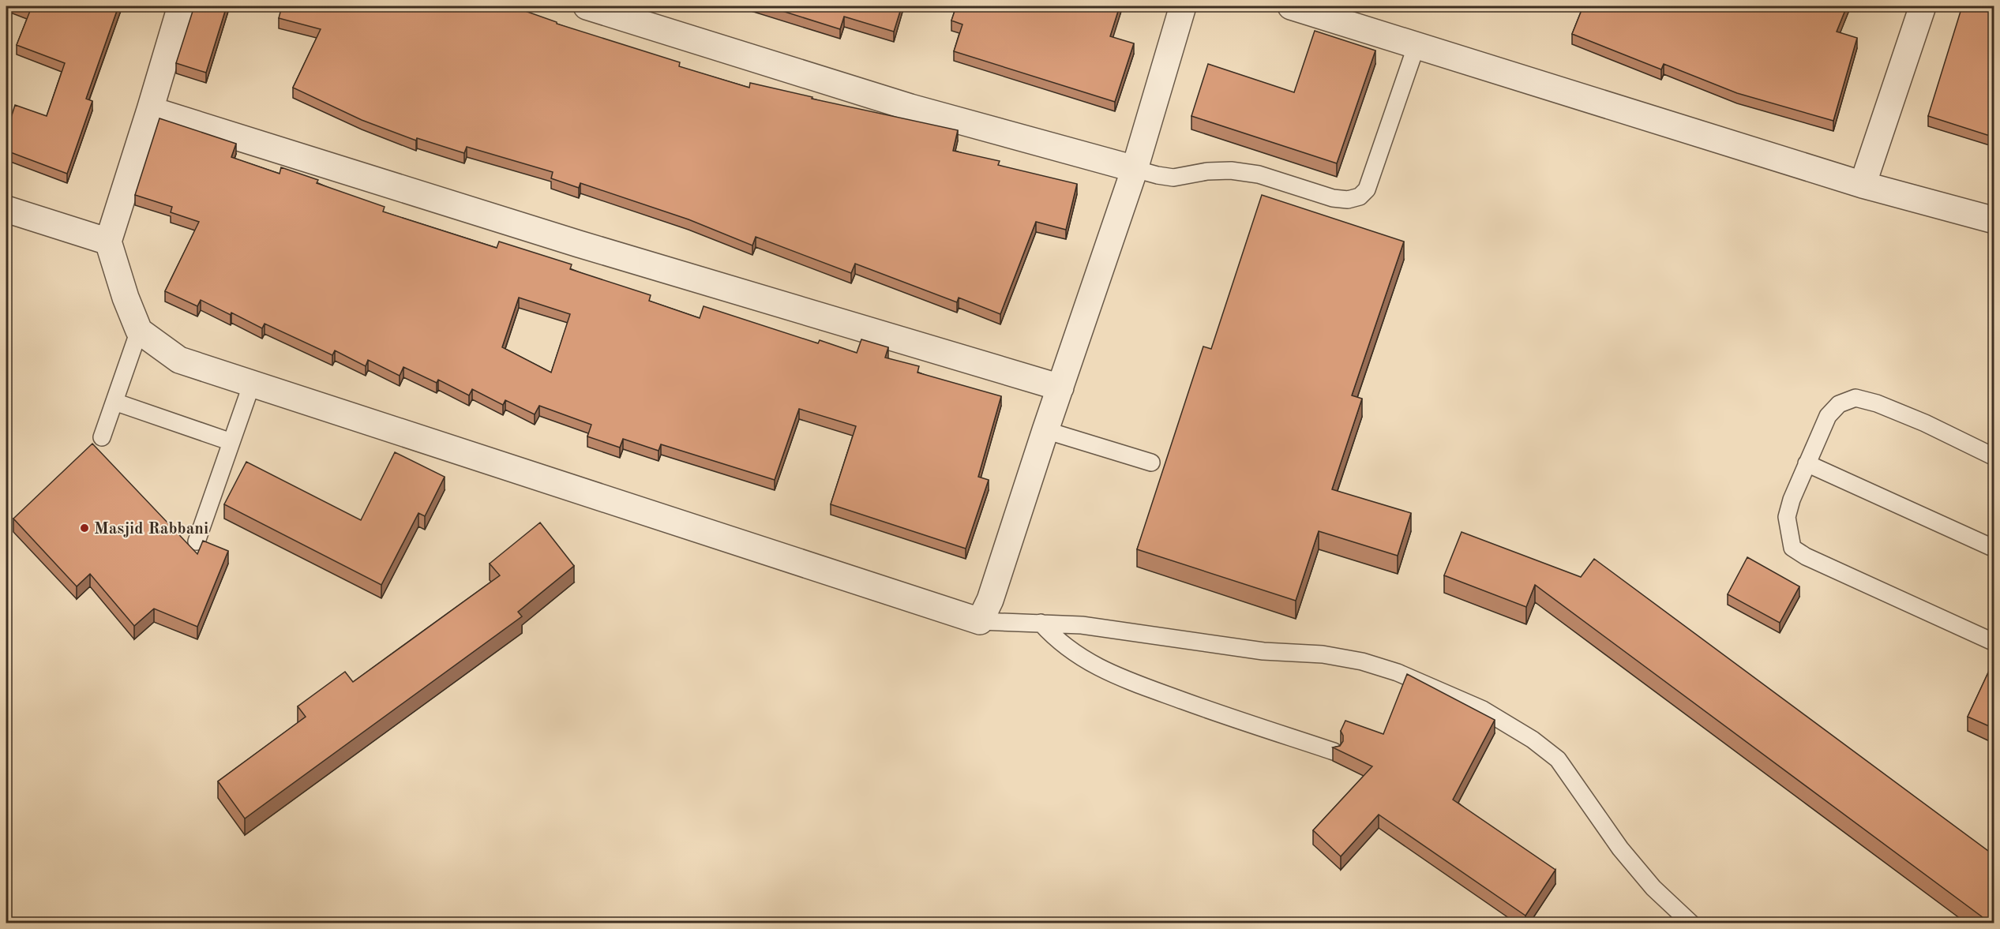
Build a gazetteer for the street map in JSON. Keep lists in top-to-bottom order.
{
  "places": ["Masjid Rabbani"]
}
